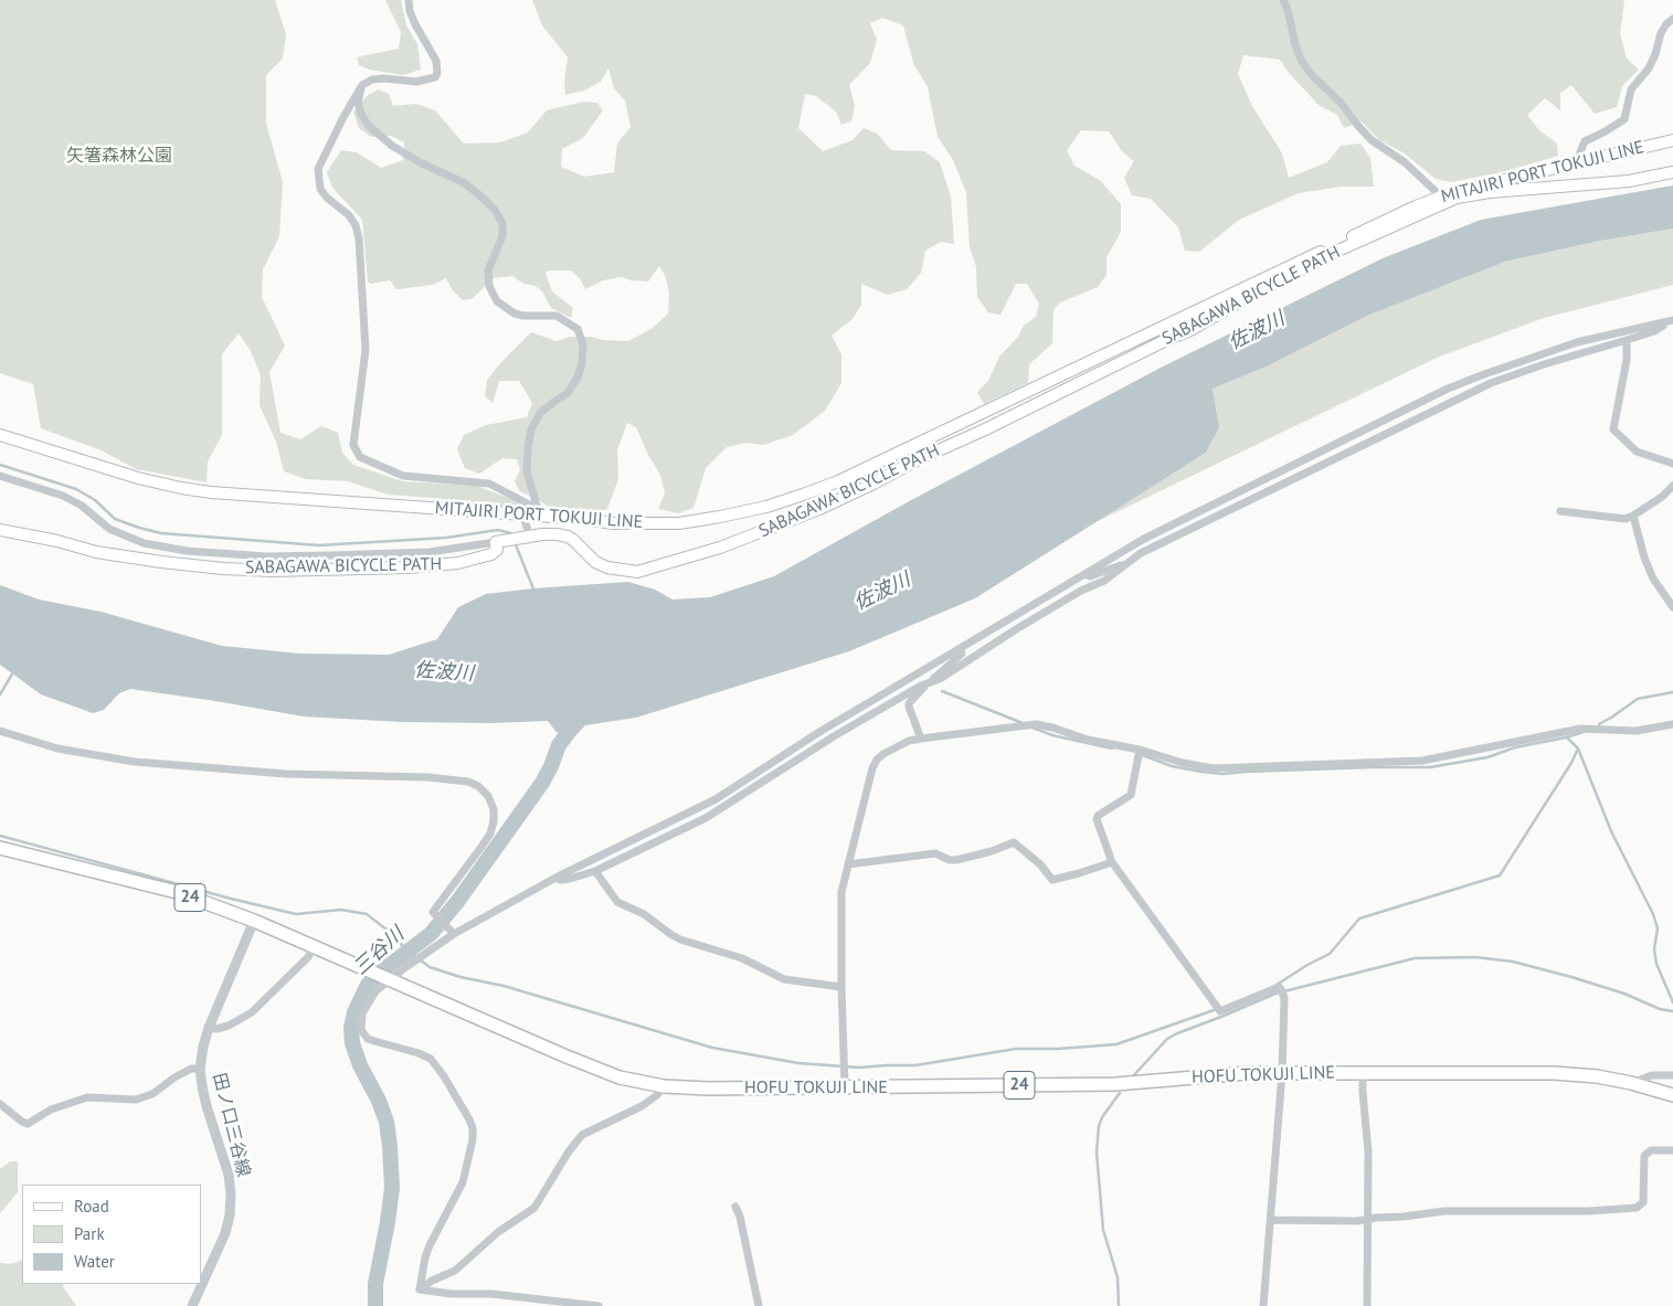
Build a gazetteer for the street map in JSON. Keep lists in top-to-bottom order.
{
  "streets": {
    "main road": [
      "MITAJIRI PORT TOKUJI LINE",
      "SABAGAWA BICYCLE PATH",
      "24",
      "HOFU TOKUJI LINE"
    ],
    "street": ["田ノ口三谷線"]
  },
  "crossings": [
    ["HOFU TOKUJI LINE", "田ノ口三谷線"]
  ],
  "water": ["佐波川", "三谷川"],
  "parks": ["矢箸森林公園"],
  "legend": ["Road", "Park", "Water"]
}
